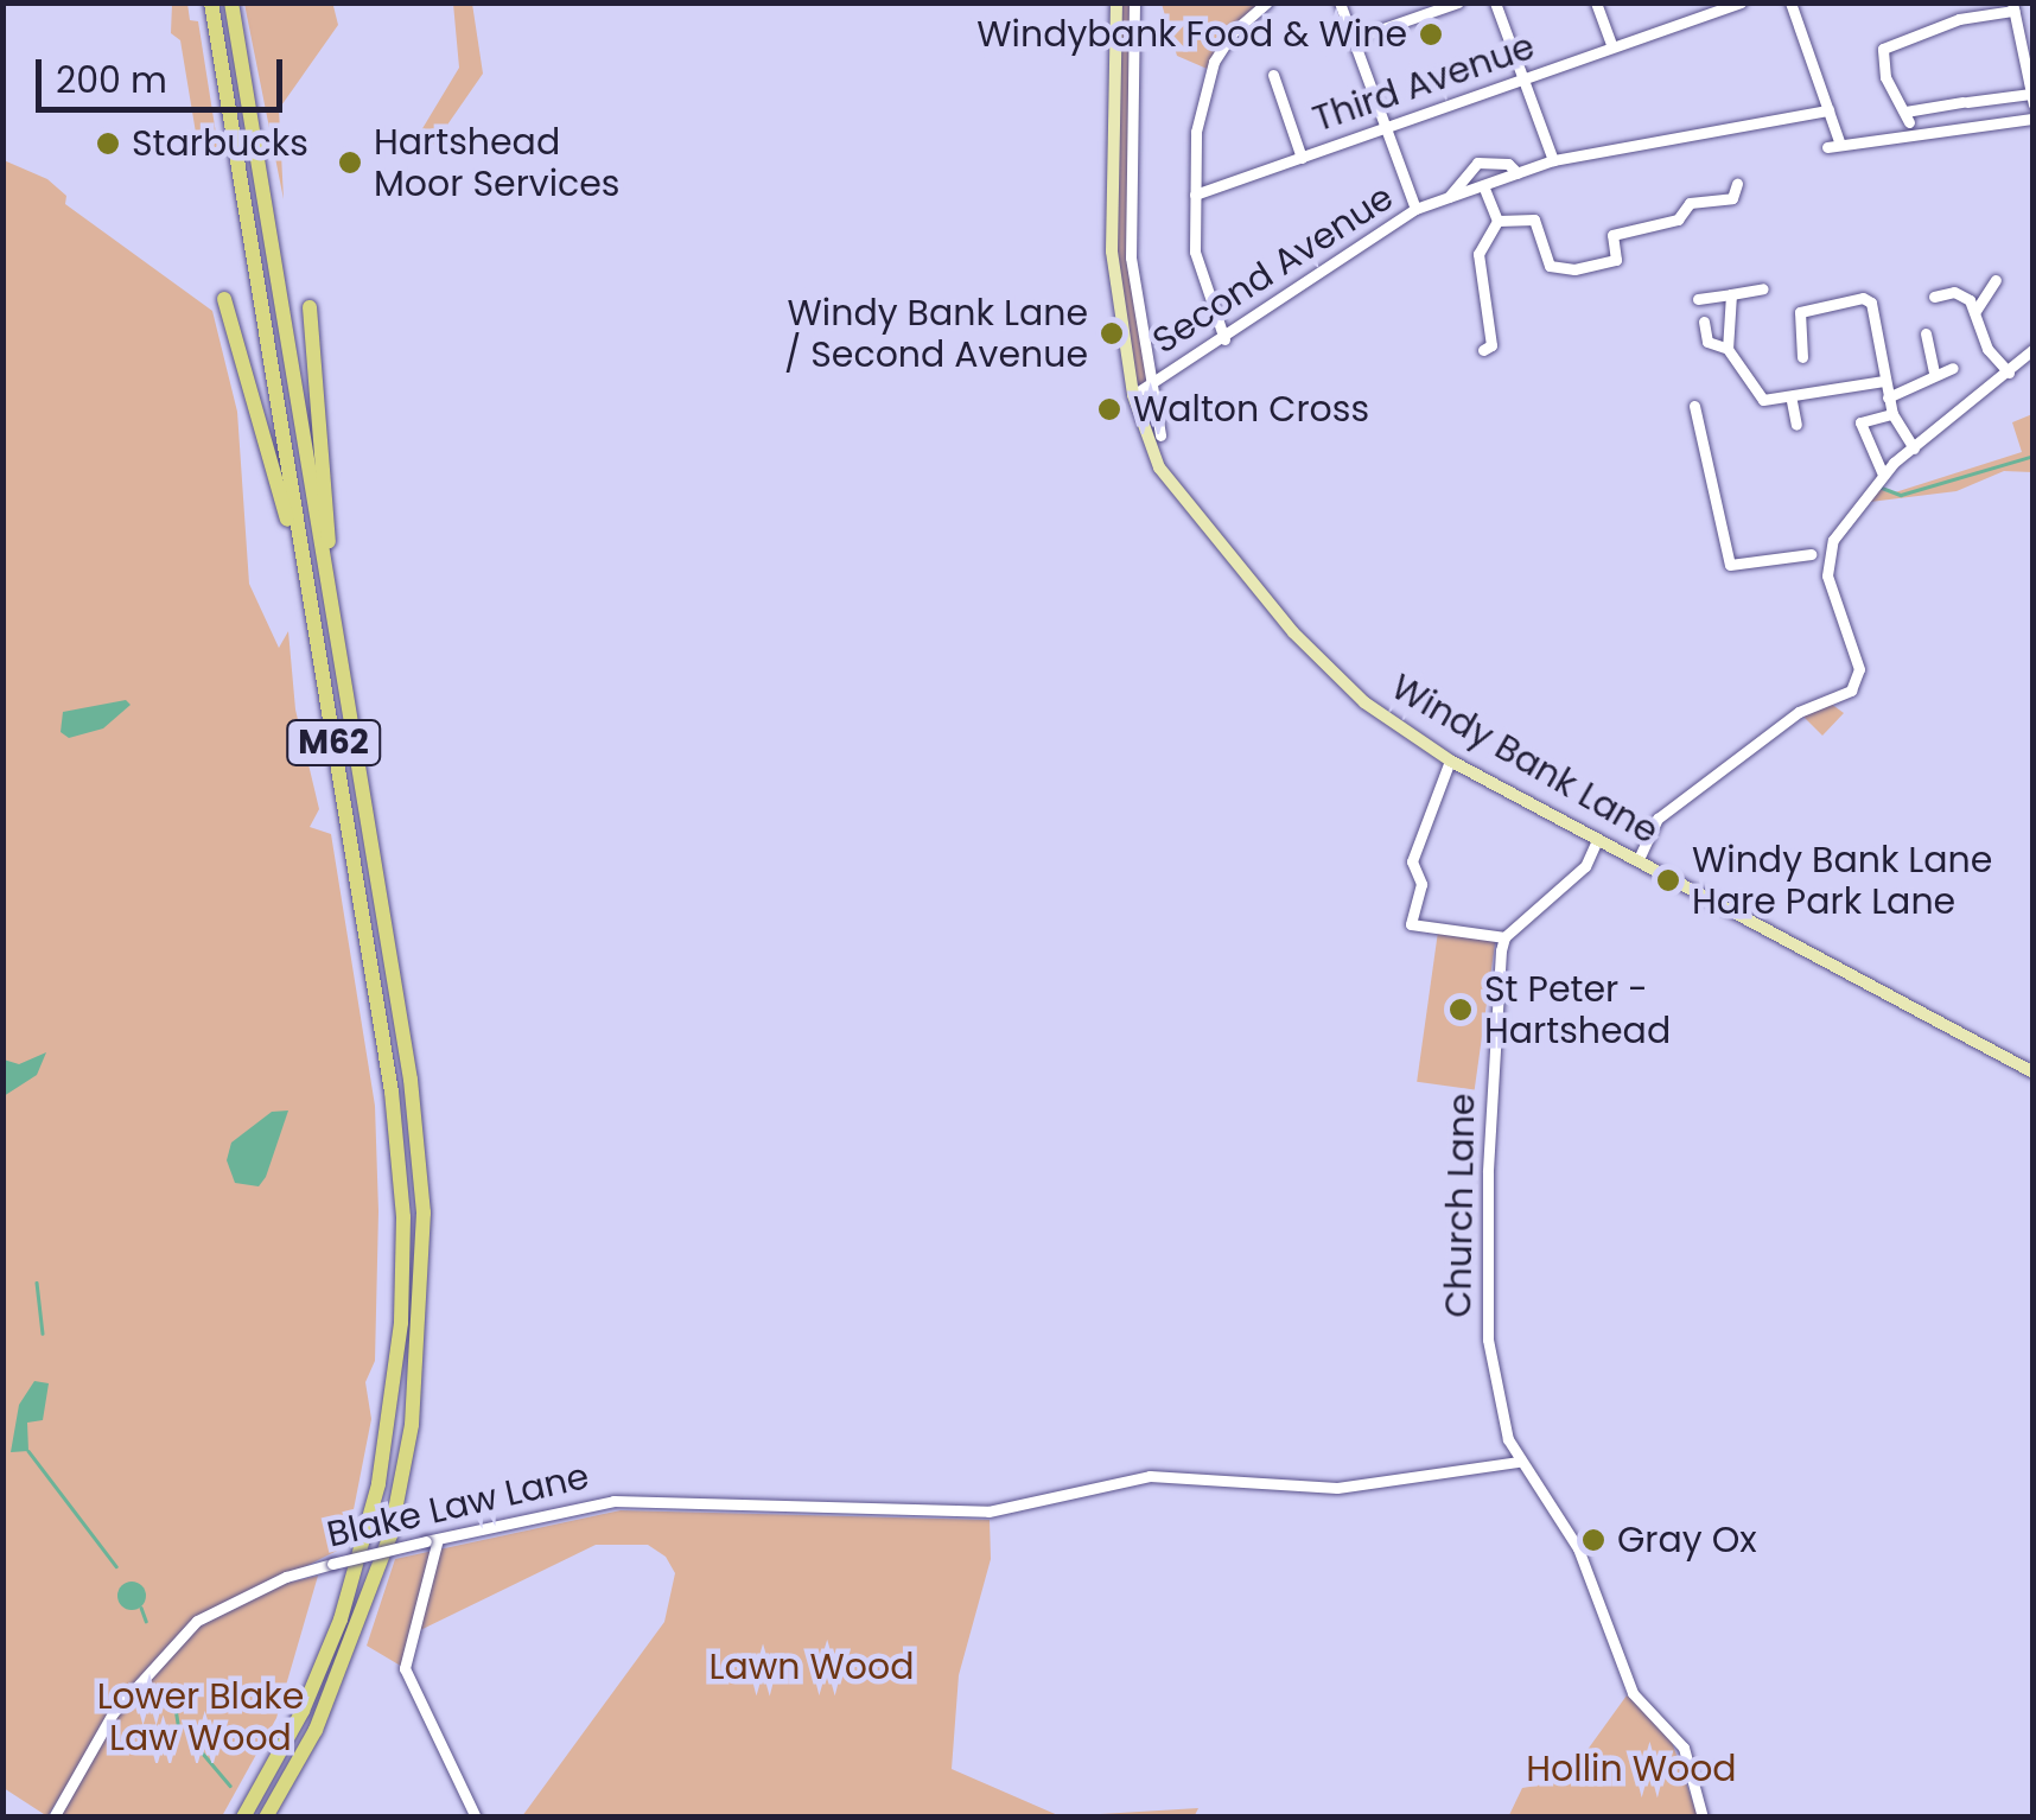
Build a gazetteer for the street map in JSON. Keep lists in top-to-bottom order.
{
  "streets": {
    "highway": ["M62"],
    "main road": ["Windy Bank Lane"],
    "street": [
      "Third Avenue",
      "Second Avenue",
      "Church Lane",
      "Blake Law Lane"
    ]
  },
  "crossings": [
    ["Second Avenue", "Windy Bank Lane"],
    ["Church Lane", "Blake Law Lane"]
  ],
  "parks": ["Lawn Wood", "Lower Blake Law Wood", "Hollin Wood"],
  "places": [
    "Windybank Food & Wine",
    "Starbucks",
    "Hartshead Moor Services",
    "Windy Bank Lane / Second Avenue",
    "Walton Cross",
    "Windy Bank Lane Hare Park Lane",
    "St Peter - Hartshead",
    "Gray Ox"
  ],
  "scale_bar": "200 m"
}
